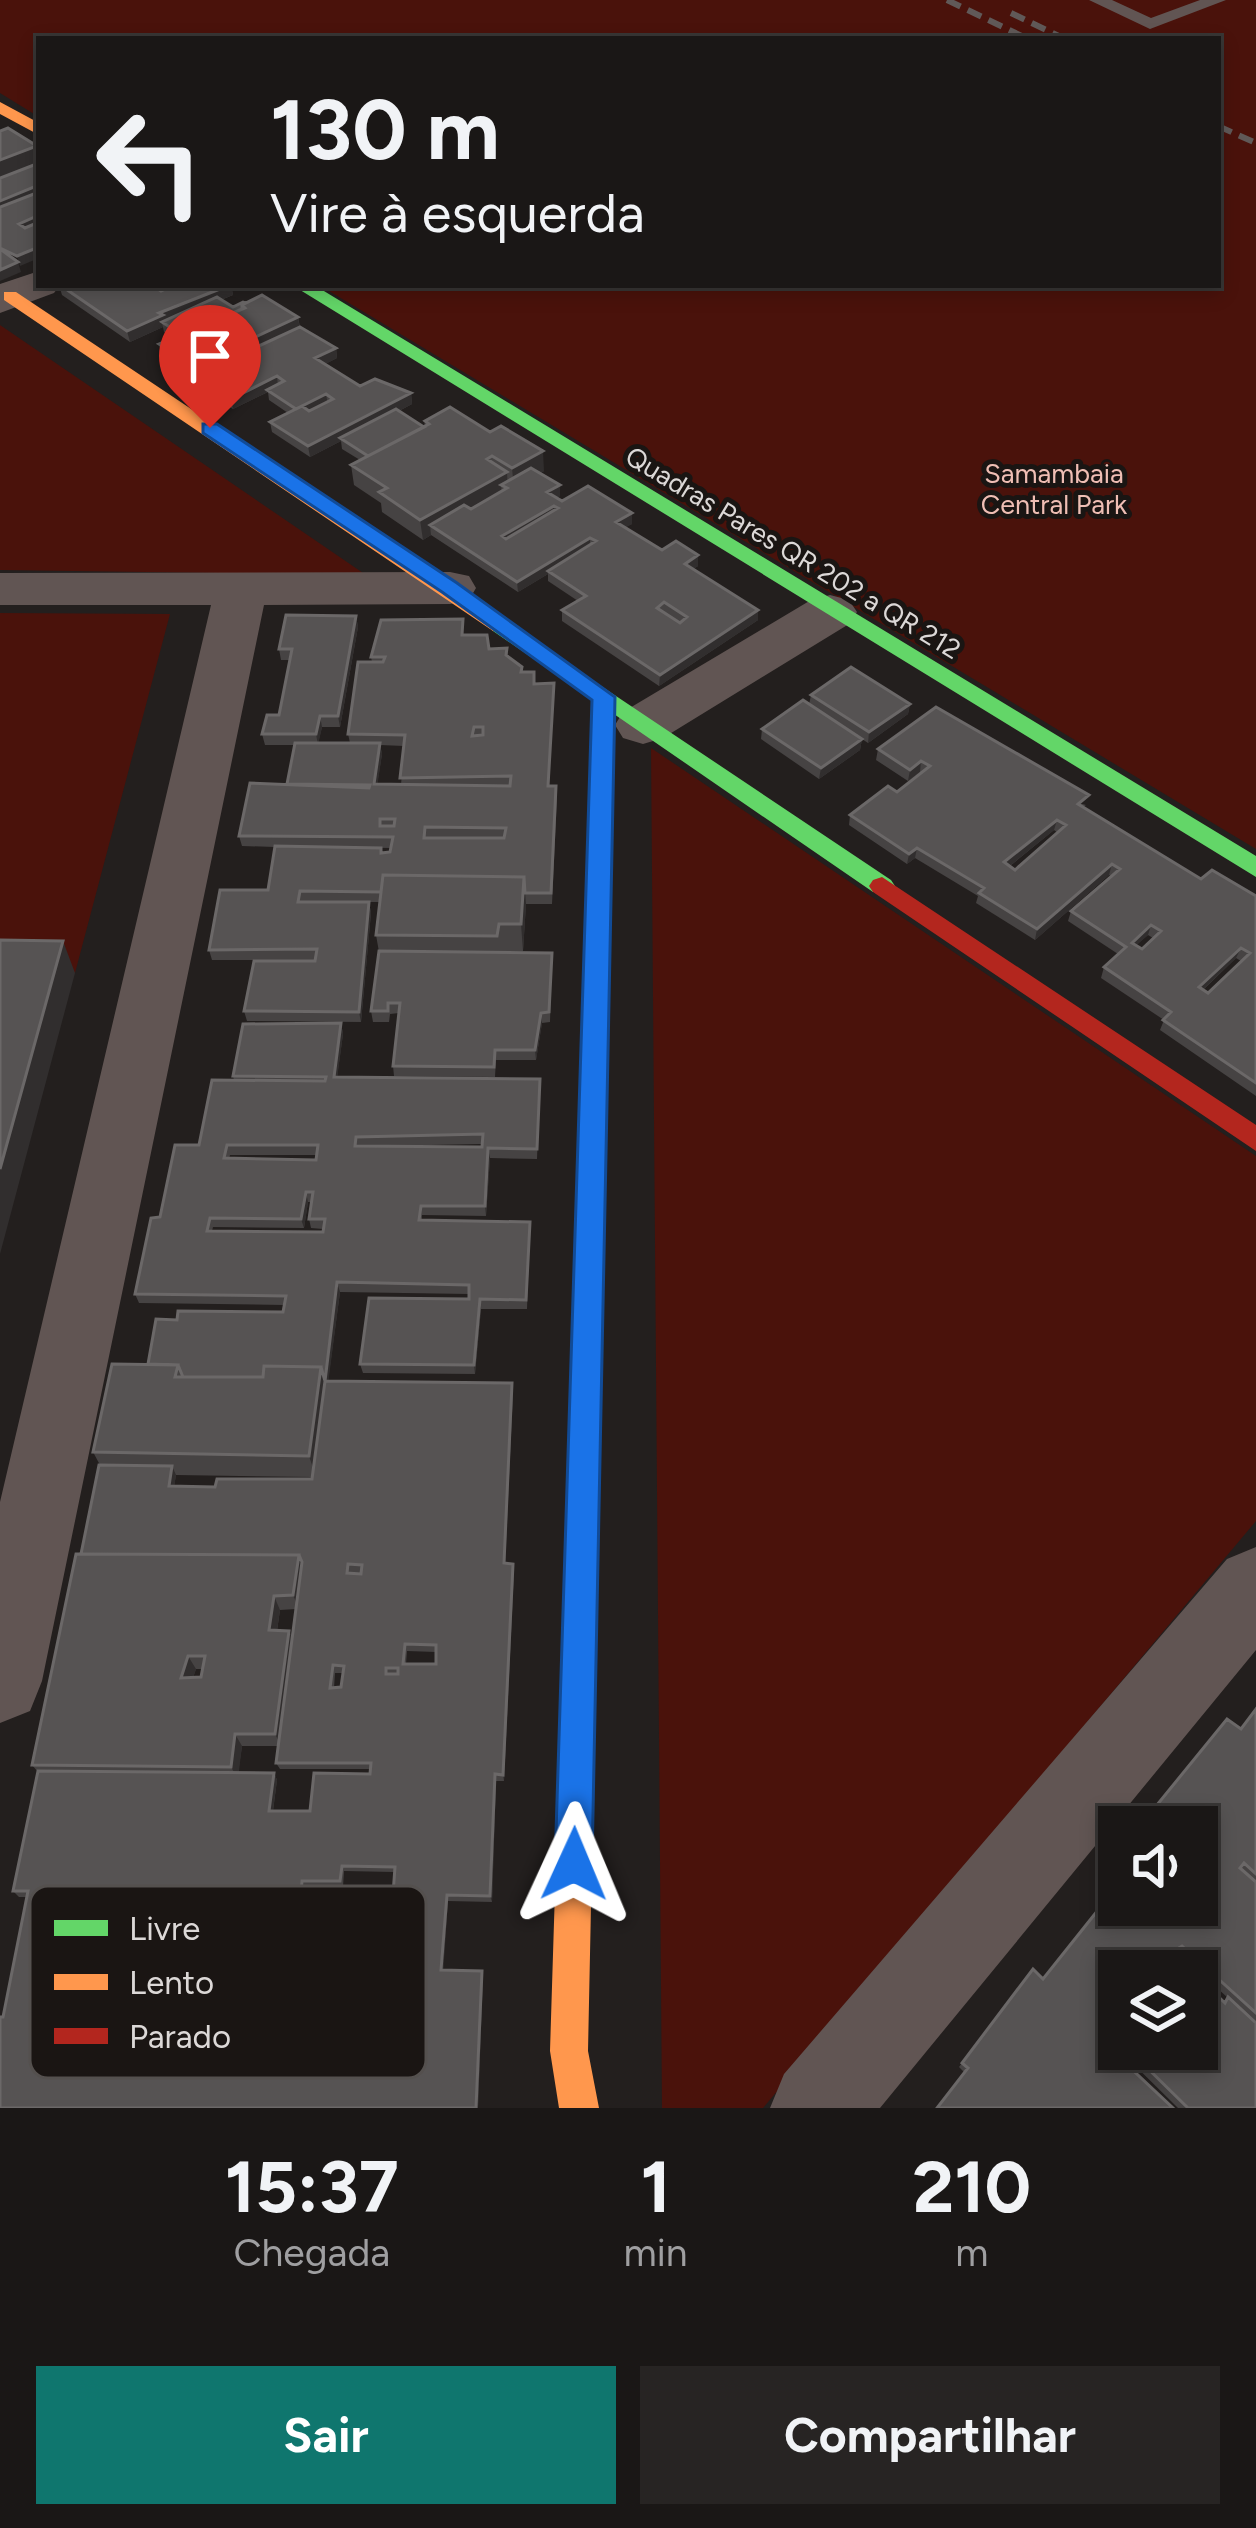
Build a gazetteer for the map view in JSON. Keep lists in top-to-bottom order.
{
  "streets": {
    "street": ["Quadras Pares QR 202 a QR 212"]
  },
  "parks": ["Samambaia Central Park"],
  "legend": ["Livre", "Lento", "Parado"],
  "page": {
    "turn": ["130 m", "Vire à esquerda"],
    "eta": [
      "15:37",
      "Chegada",
      "1",
      "min",
      "210",
      "m"
    ],
    "buttons": ["Sair", "Compartilhar"]
  }
}
